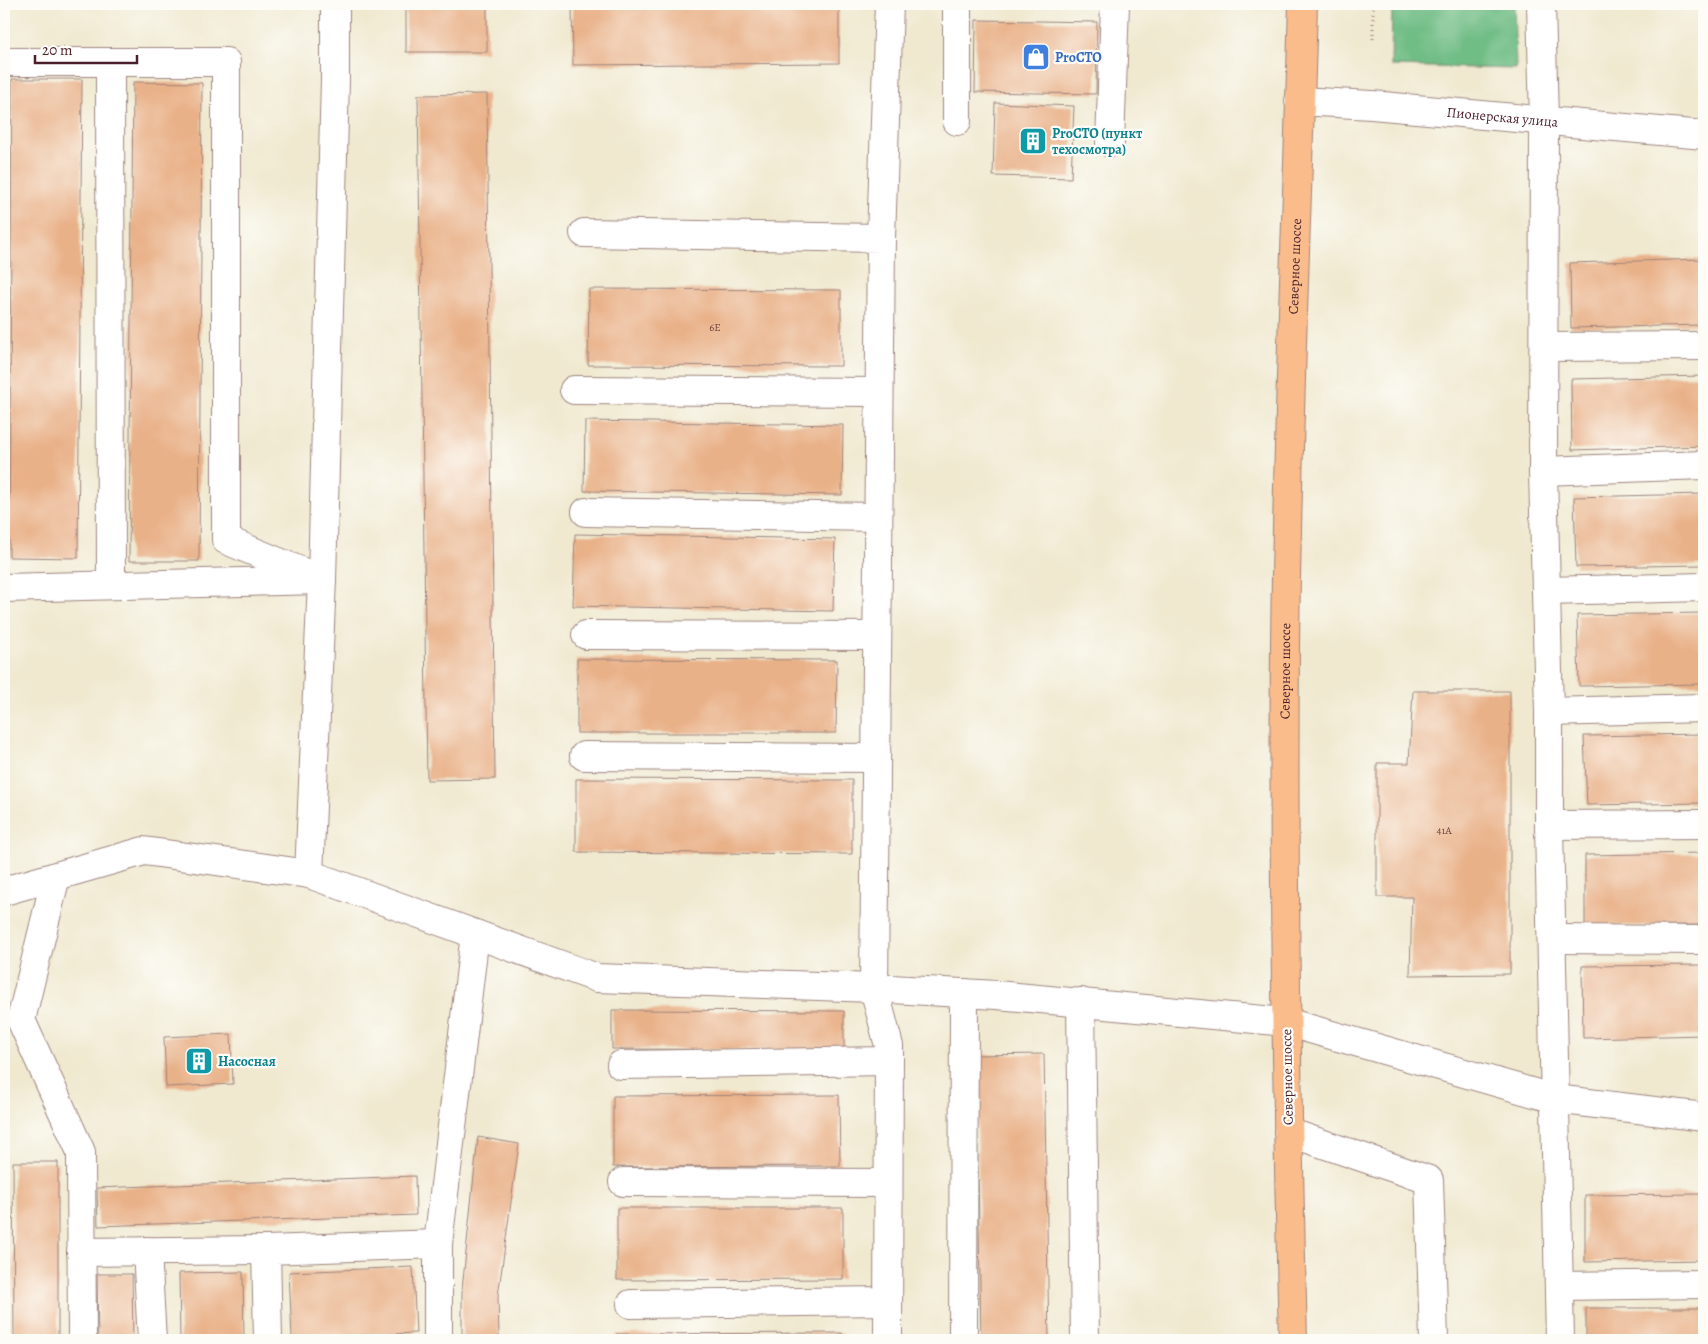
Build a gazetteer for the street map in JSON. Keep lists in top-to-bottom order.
{
  "streets": {
    "main road": ["Северное шоссе"],
    "street": ["Пионерская улица"]
  },
  "crossings": [
    ["Пионерская улица", "Северное шоссе"]
  ],
  "places": {
    "shop": ["ProСТО"],
    "building": ["ProСТО (пункт техосмотра)", "Насосная"]
  },
  "house_numbers": ["6Е", "41А"],
  "scale_bar": "20 m"
}
